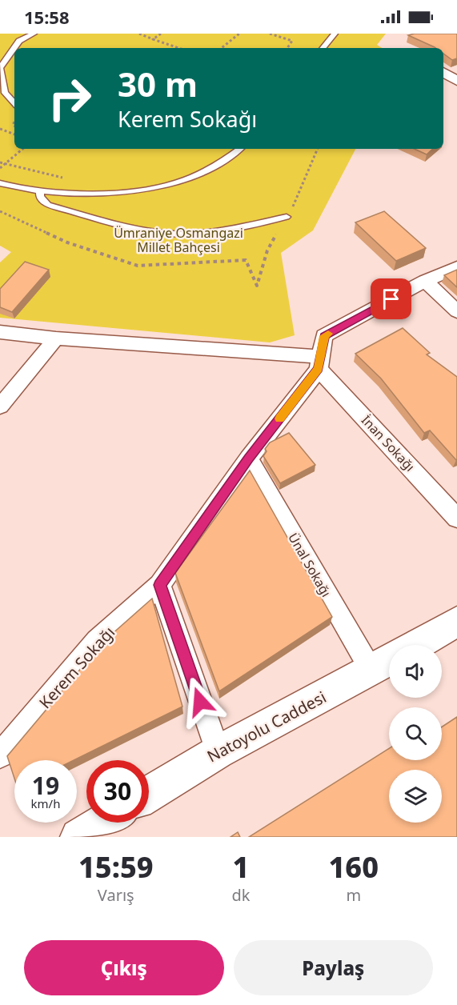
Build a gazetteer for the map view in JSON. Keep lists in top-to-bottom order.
{
  "streets": {
    "main road": ["Natoyolu Caddesi"],
    "street": ["İnan Sokağı", "Ünal Sokağı", "Kerem Sokağı"]
  },
  "crossings": [
    ["İnan Sokağı", "Kerem Sokağı"],
    ["Ünal Sokağı", "Kerem Sokağı"],
    ["Ünal Sokağı", "Natoyolu Caddesi"]
  ],
  "parks": ["Ümraniye Osmangazi Millet Bahçesi"],
  "page": {
    "status": "15:58",
    "turn": ["30 m", "Kerem Sokağı"],
    "speed": "19 km/h",
    "limit": "30",
    "eta": [
      "15:59",
      "Varış",
      "1",
      "dk",
      "160",
      "m"
    ],
    "buttons": ["Çıkış", "Paylaş"]
  }
}
